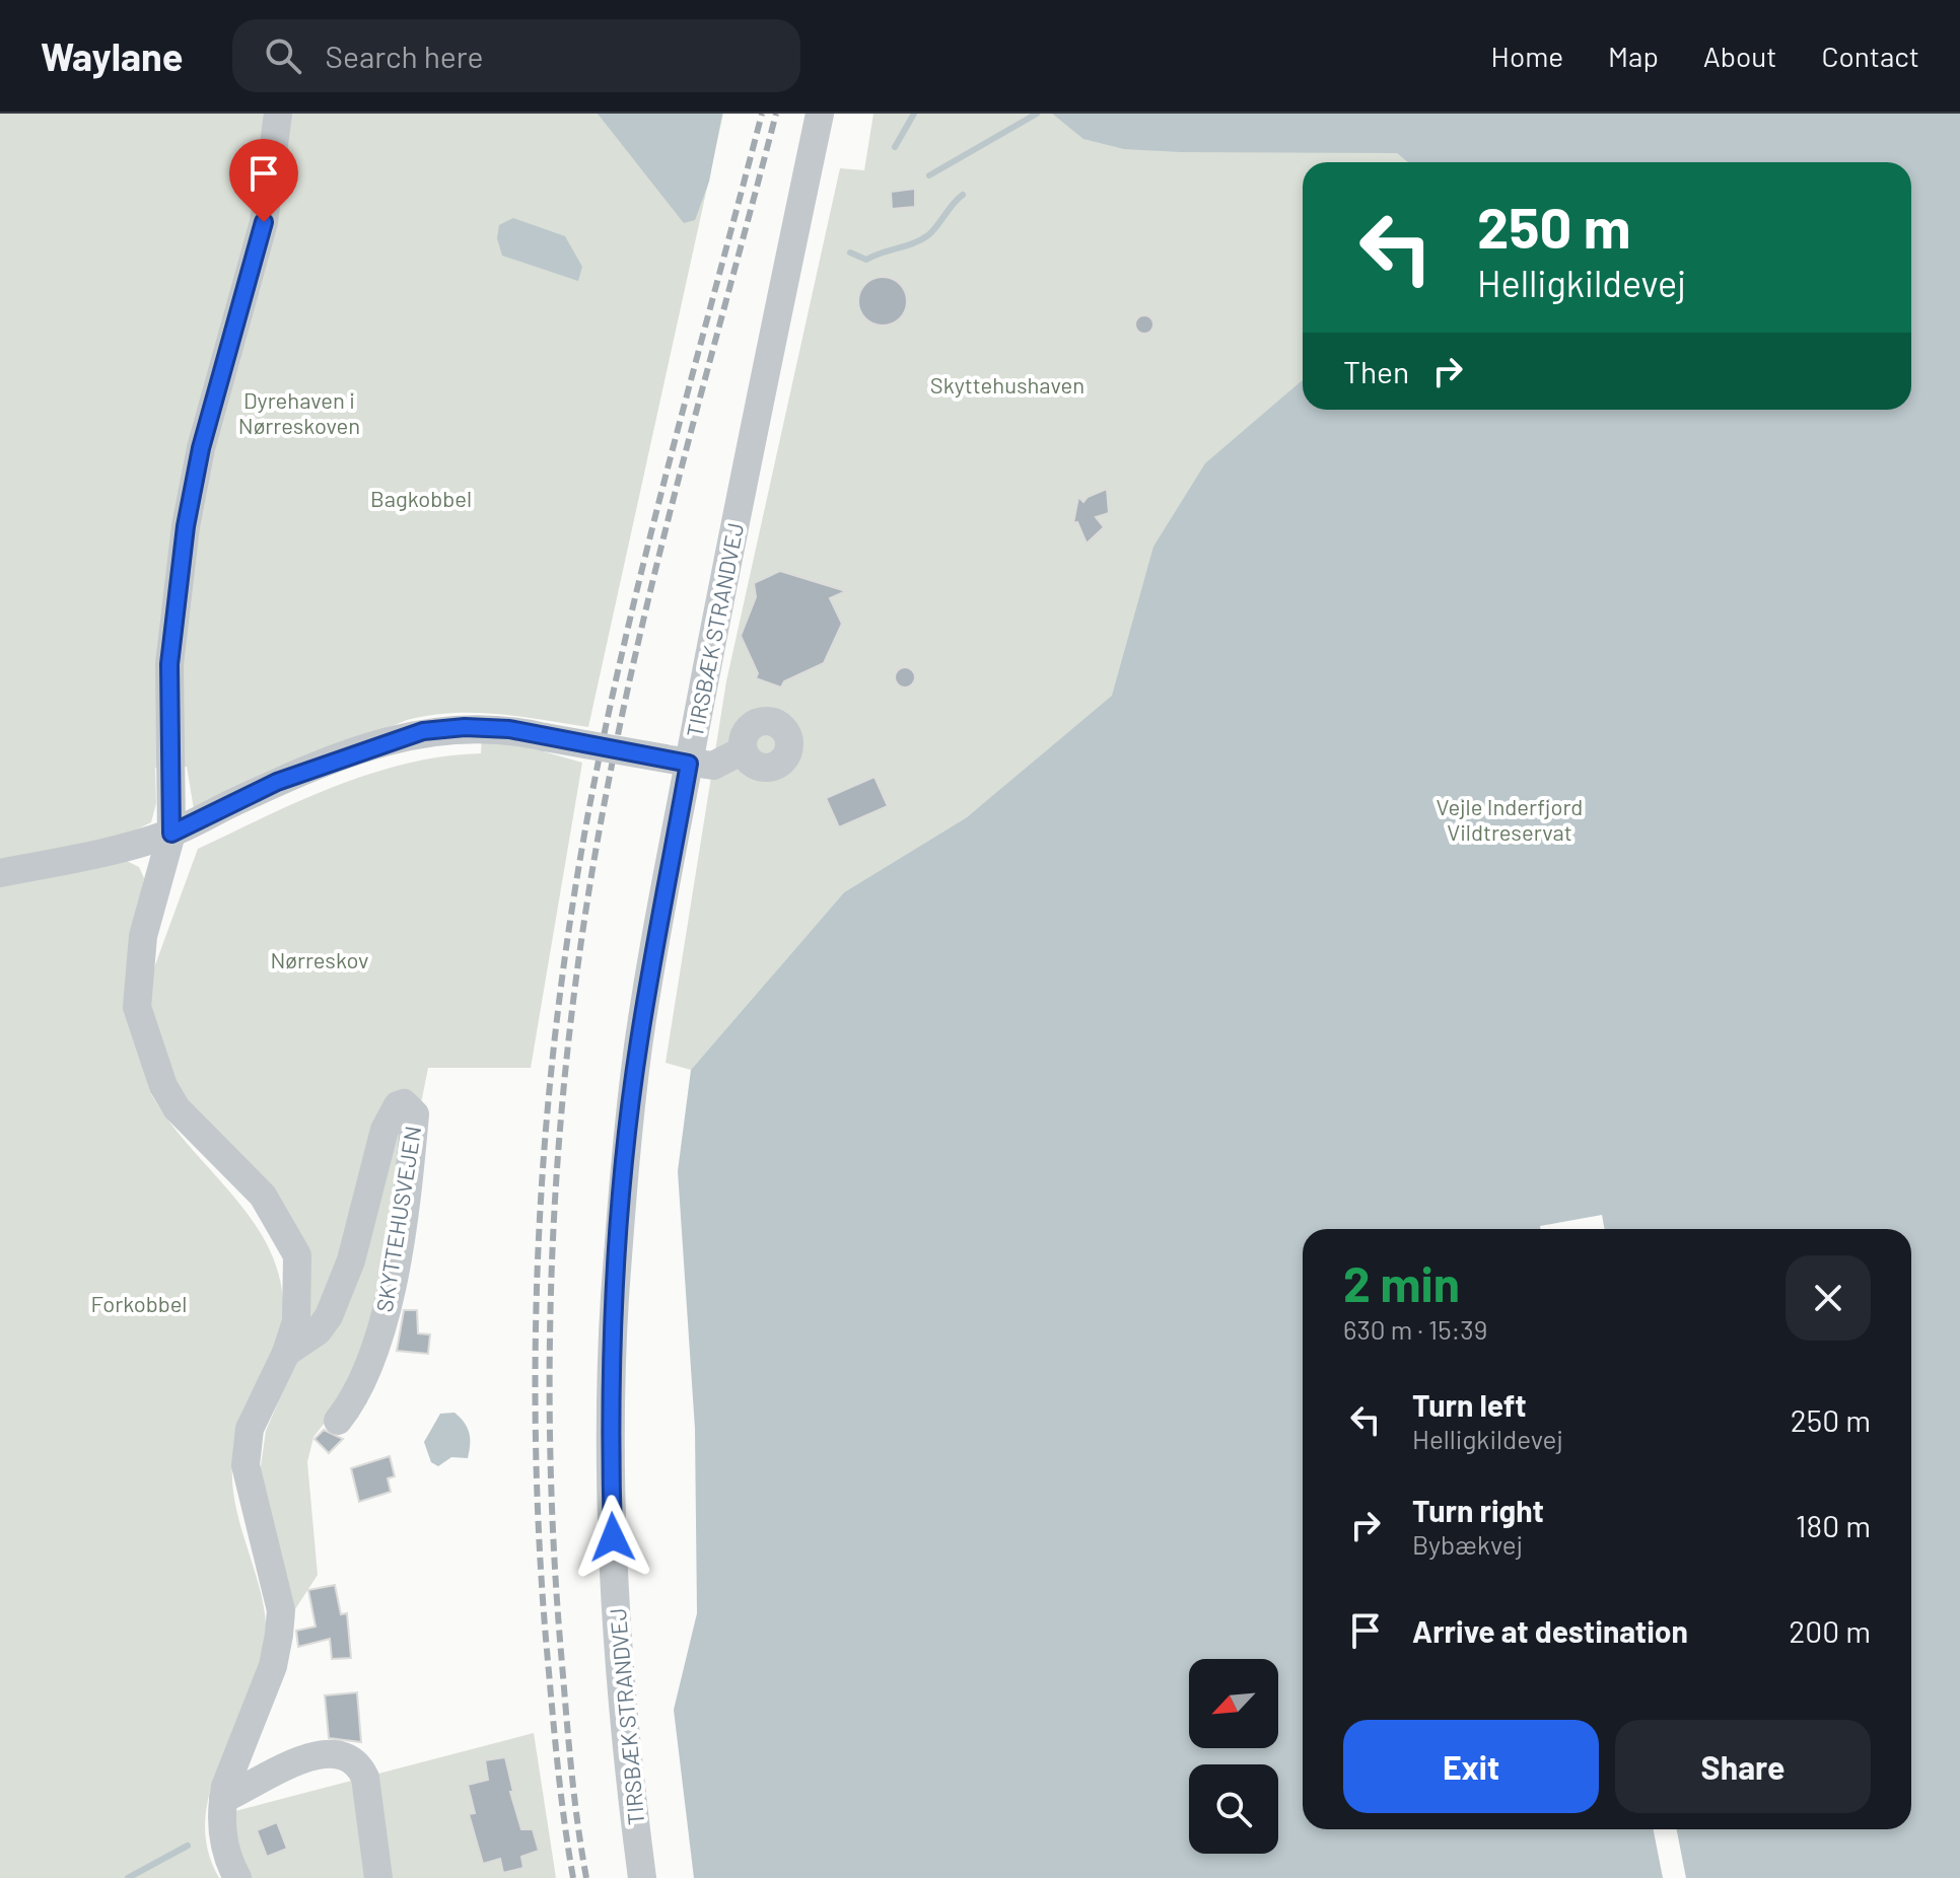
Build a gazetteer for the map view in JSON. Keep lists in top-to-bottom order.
{
  "streets": {
    "street": ["TIRSBÆK STRANDVEJ", "SKYTTEHUSVEJEN"]
  },
  "parks": [
    "Skyttehushaven",
    "Dyrehaven i Nørreskoven",
    "Bagkobbel",
    "Vejle Inderfjord Vildtreservat",
    "Nørreskov",
    "Forkobbel"
  ],
  "north": "bottom left",
  "page": {
    "header": "Waylane",
    "search": "Search here",
    "nav": [
      "Home",
      "Map",
      "About",
      "Contact"
    ],
    "turn": ["250 m", "Helligkildevej"],
    "then": "Then",
    "heading": ["2 min", "630 m · 15:39"],
    "list": [
      {
        "name": "Turn left",
        "note": "Helligkildevej",
        "value": "250 m"
      },
      {
        "name": "Turn right",
        "note": "Bybækvej",
        "value": "180 m"
      },
      {
        "name": "Arrive at destination",
        "value": "200 m"
      }
    ],
    "buttons": ["Exit", "Share"]
  }
}
